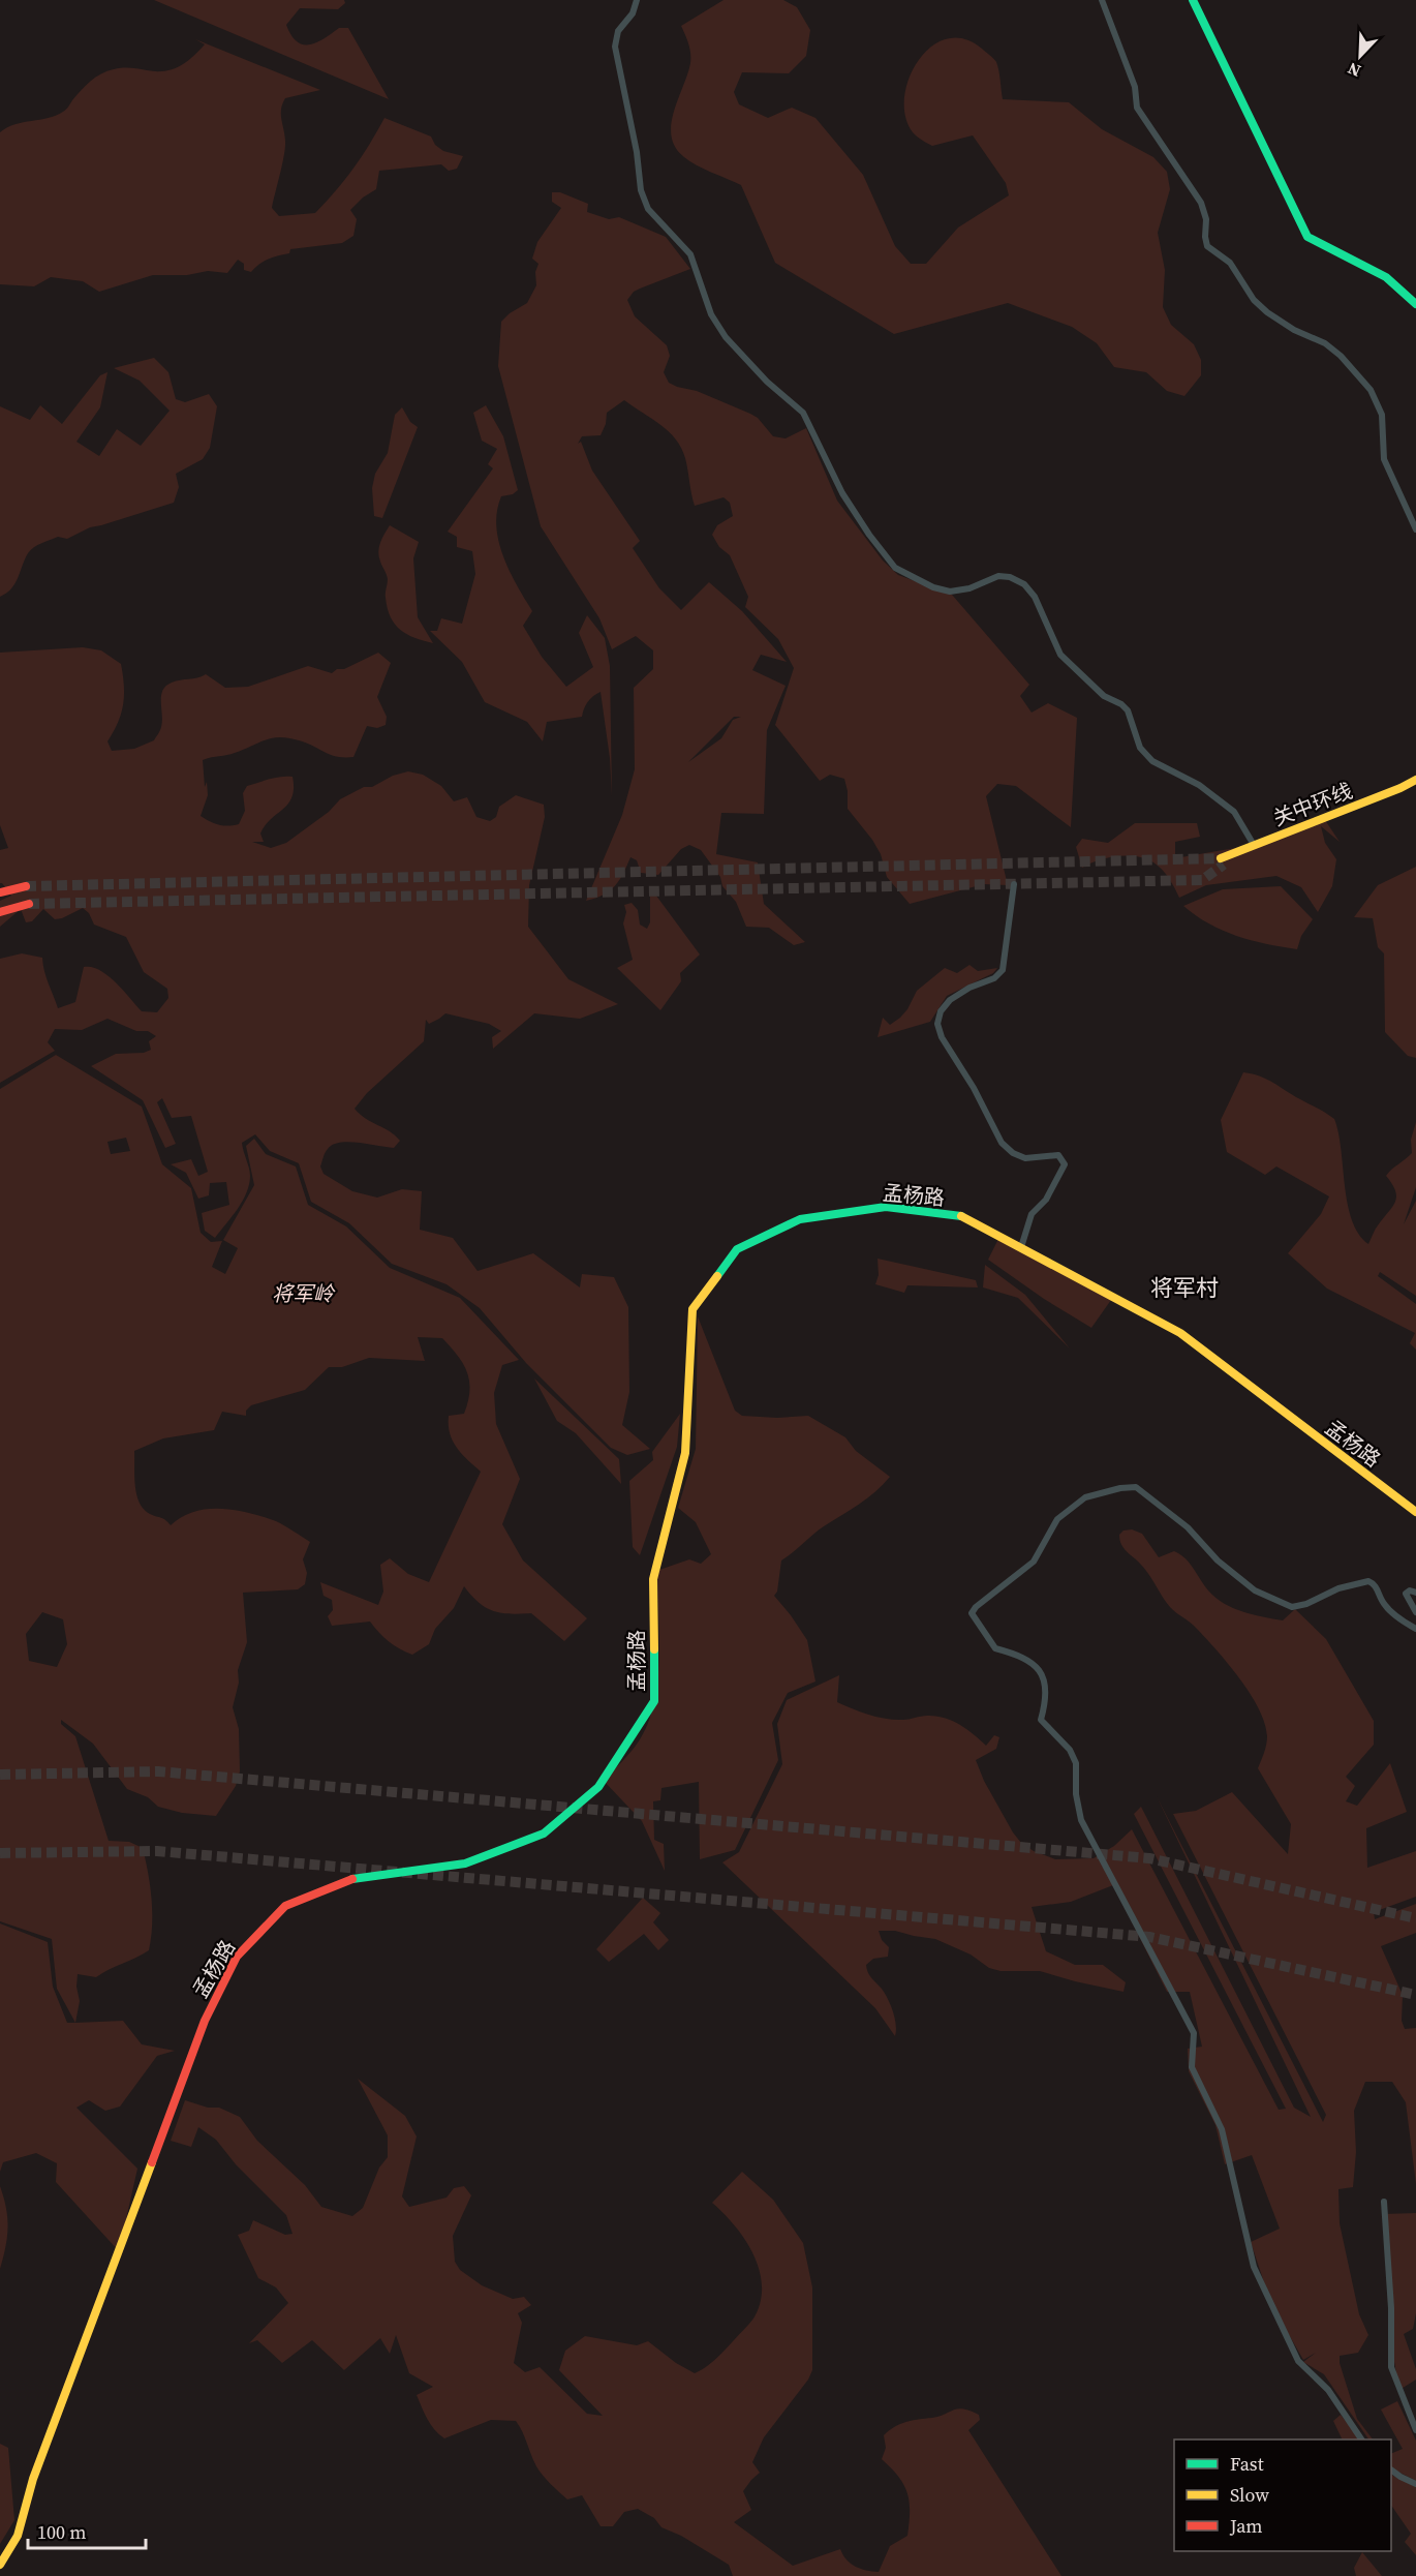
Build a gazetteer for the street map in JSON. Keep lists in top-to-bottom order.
{
  "streets": {
    "main road": ["关中环线", "孟杨路"]
  },
  "districts": ["将军村"],
  "parks": ["将军岭"],
  "legend": ["Fast", "Slow", "Jam"],
  "scale_bar": "100 m",
  "north": "bottom left"
}
